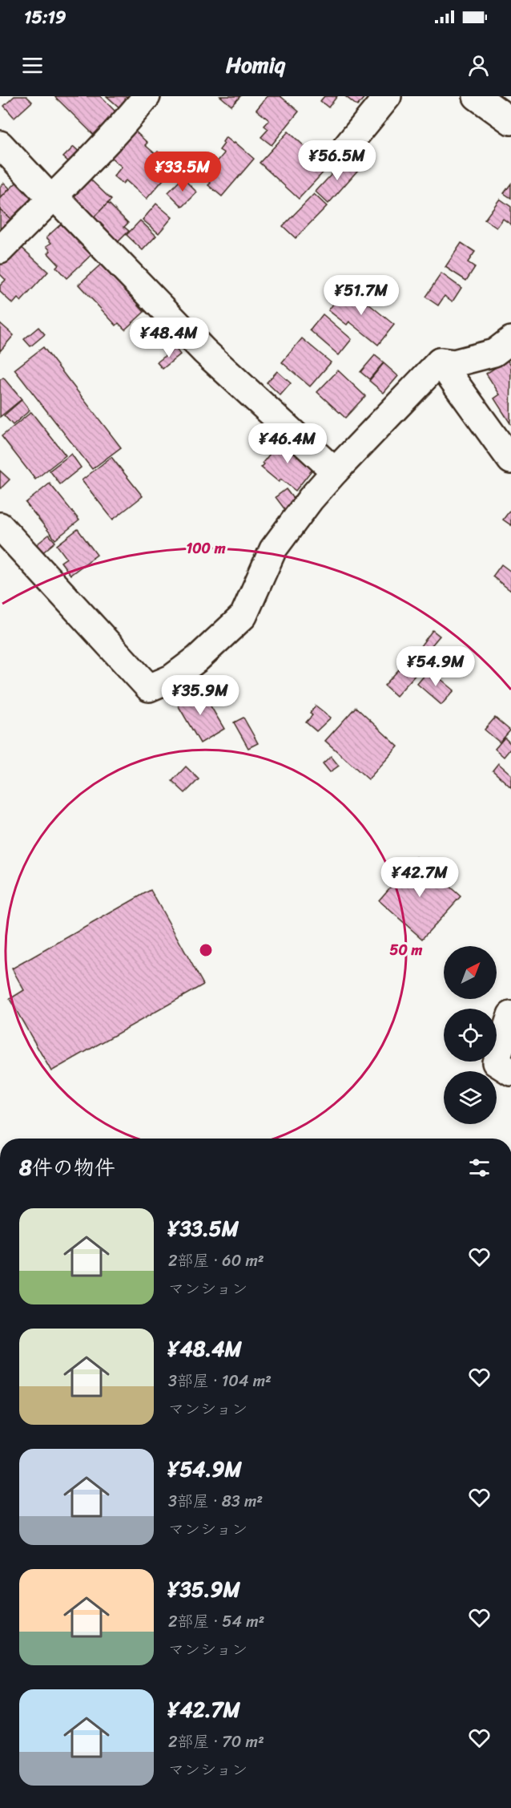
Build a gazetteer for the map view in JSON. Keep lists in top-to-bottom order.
{
  "north": "top right",
  "page": {
    "status": "15:19",
    "header": "Homiq",
    "price": [
      "¥56.5M",
      "¥33.5M",
      "¥51.7M",
      "¥48.4M",
      "¥46.4M",
      "¥54.9M",
      "¥35.9M",
      "¥42.7M"
    ],
    "heading": "8件の物件",
    "list": [
      {
        "name": "¥33.5M",
        "note": "2部屋 · 60 m² · マンション"
      },
      {
        "name": "¥48.4M",
        "note": "3部屋 · 104 m² · マンション"
      },
      {
        "name": "¥54.9M",
        "note": "3部屋 · 83 m² · マンション"
      },
      {
        "name": "¥35.9M",
        "note": "2部屋 · 54 m² · マンション"
      },
      {
        "name": "¥42.7M",
        "note": "2部屋 · 70 m² · マンション"
      }
    ]
  },
  "rings": ["100 m", "50 m"]
}
